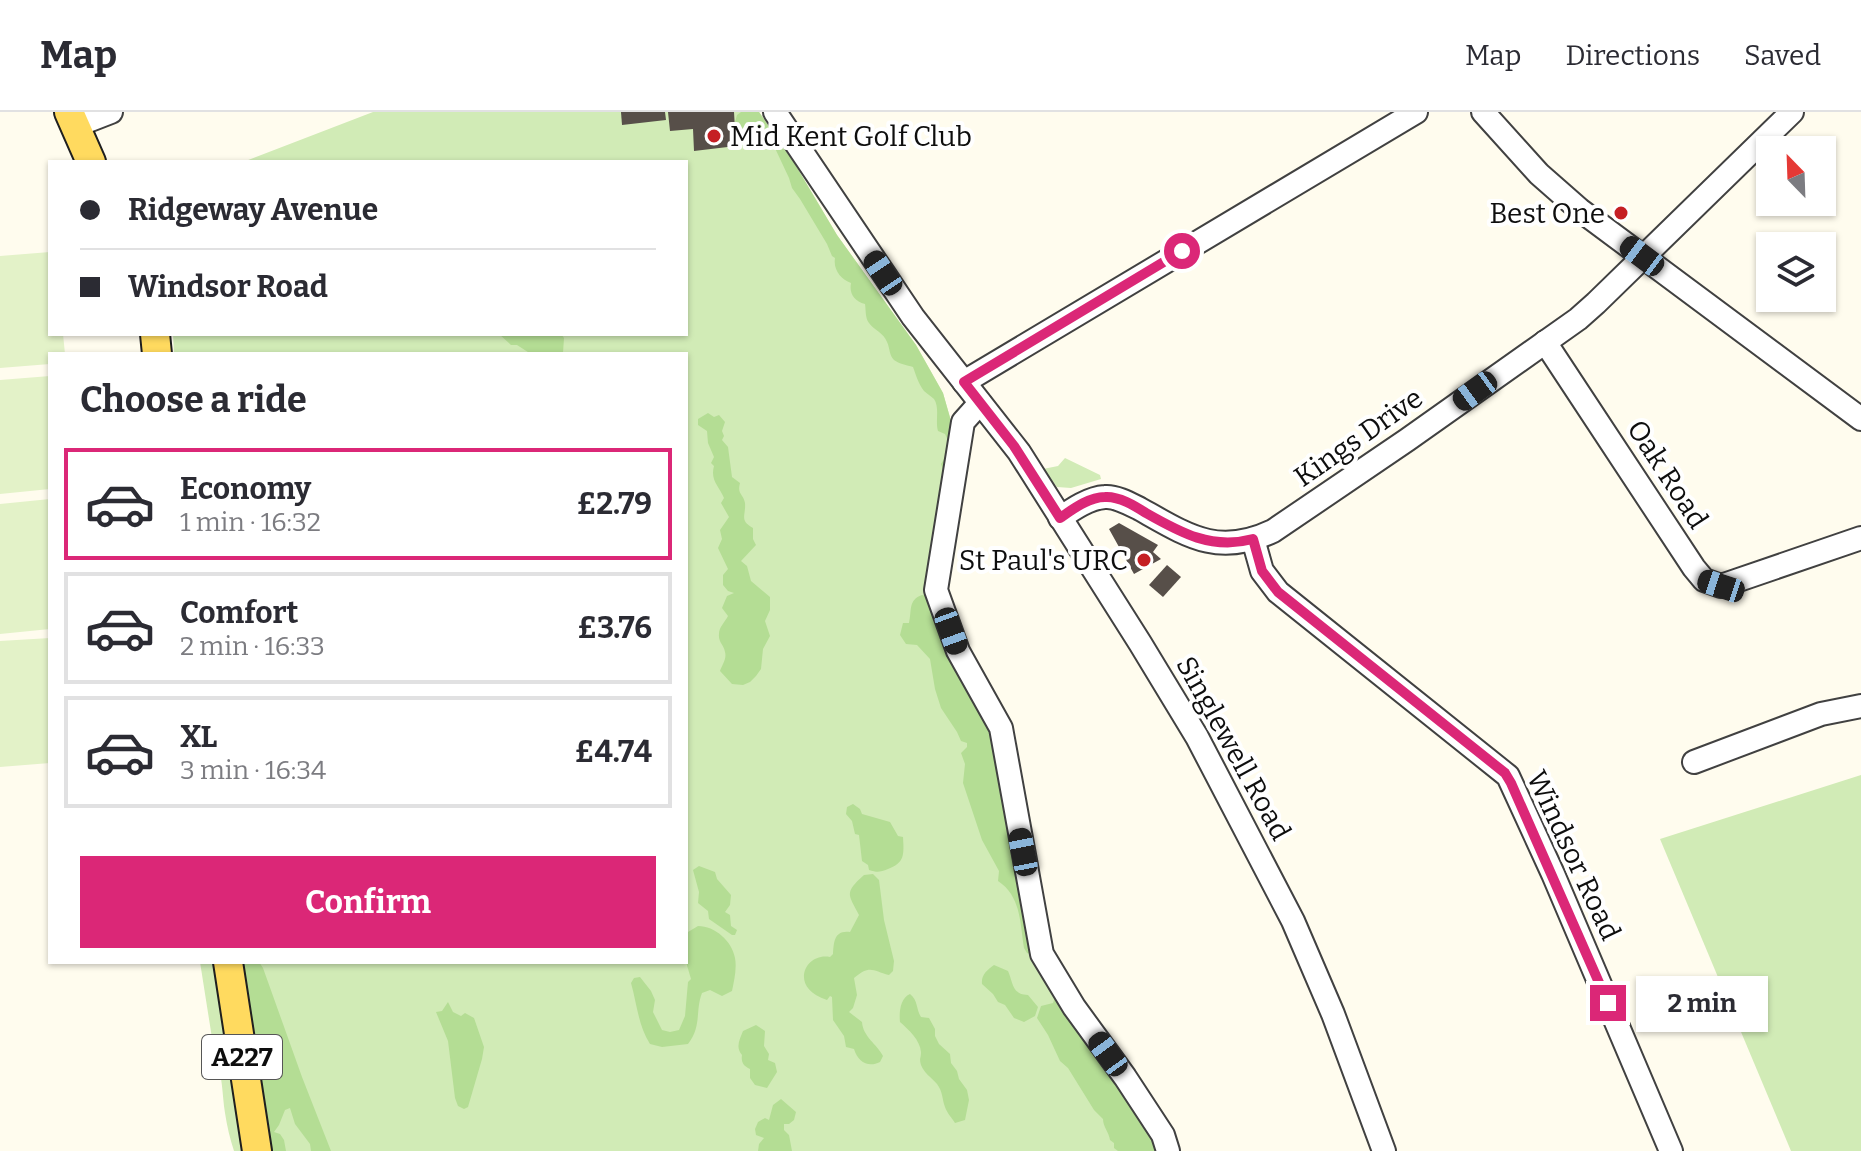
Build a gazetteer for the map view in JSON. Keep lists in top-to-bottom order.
{
  "streets": {
    "main road": ["A227"],
    "street": [
      "Kings Drive",
      "Oak Road",
      "Singlewell Road",
      "Windsor Road"
    ]
  },
  "crossings": [
    ["Kings Drive", "Oak Road"],
    ["Kings Drive", "Singlewell Road"],
    ["Kings Drive", "Windsor Road"]
  ],
  "places": ["Mid Kent Golf Club", "Best One", "St Paul's URC"],
  "north": "top left",
  "page": {
    "header": "Map",
    "nav": ["Map", "Directions", "Saved"],
    "banner": ["Ridgeway Avenue", "Windsor Road"],
    "heading": "Choose a ride",
    "list": [
      {
        "name": "Economy",
        "note": "1 min · 16:32",
        "value": "£2.79"
      },
      {
        "name": "Comfort",
        "note": "2 min · 16:33",
        "value": "£3.76"
      },
      {
        "name": "XL",
        "note": "3 min · 16:34",
        "value": "£4.74"
      }
    ],
    "buttons": "Confirm",
    "bubble": "2 min"
  }
}
